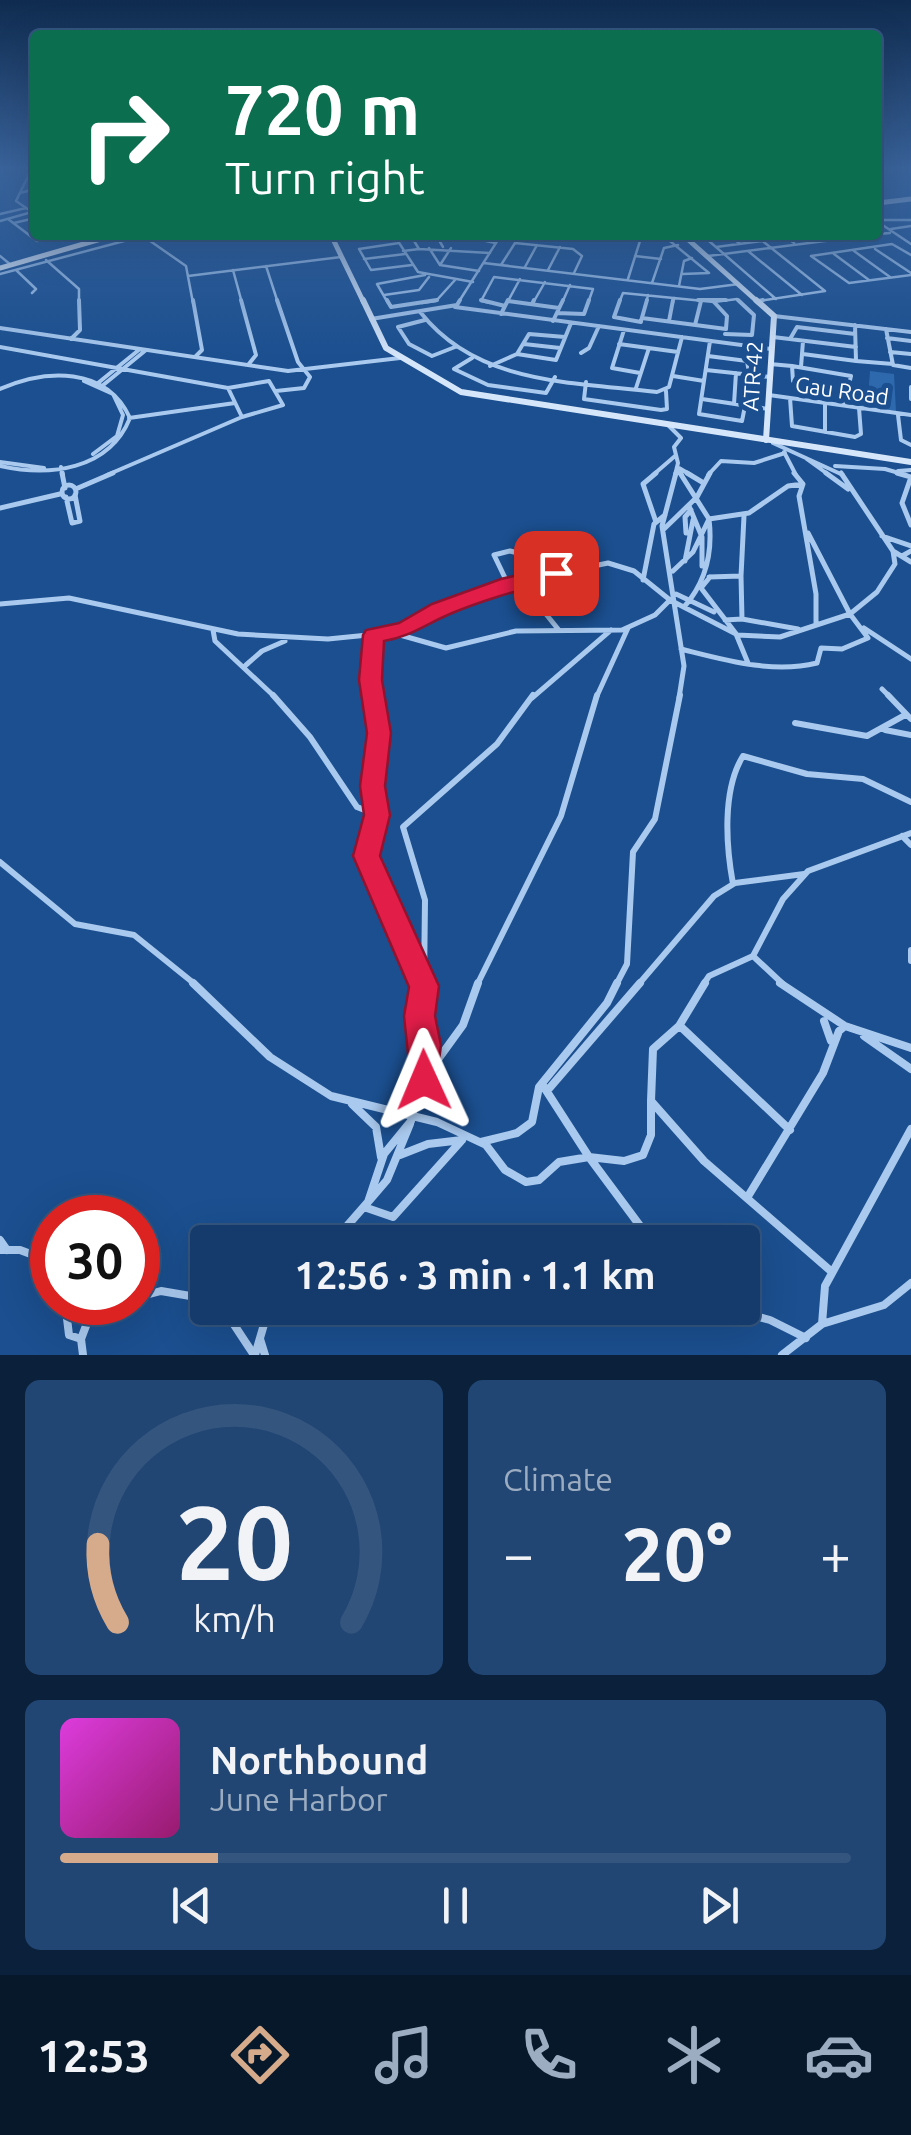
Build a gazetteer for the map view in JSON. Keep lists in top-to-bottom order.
{
  "streets": {
    "main road": ["ATR-42"],
    "street": ["Gau Road"]
  },
  "crossings": [
    ["ATR-42", "Gau Road"]
  ],
  "page": {
    "turn": ["720 m", "Turn right"],
    "limit": "30",
    "trip": "12:56 · 3 min · 1.1 km",
    "tile": "Climate",
    "heat": ["−", "20°", "+"],
    "song": ["Northbound", "June Harbor"],
    "tabs": "12:53",
    "gauge": ["20", "km/h"]
  }
}
